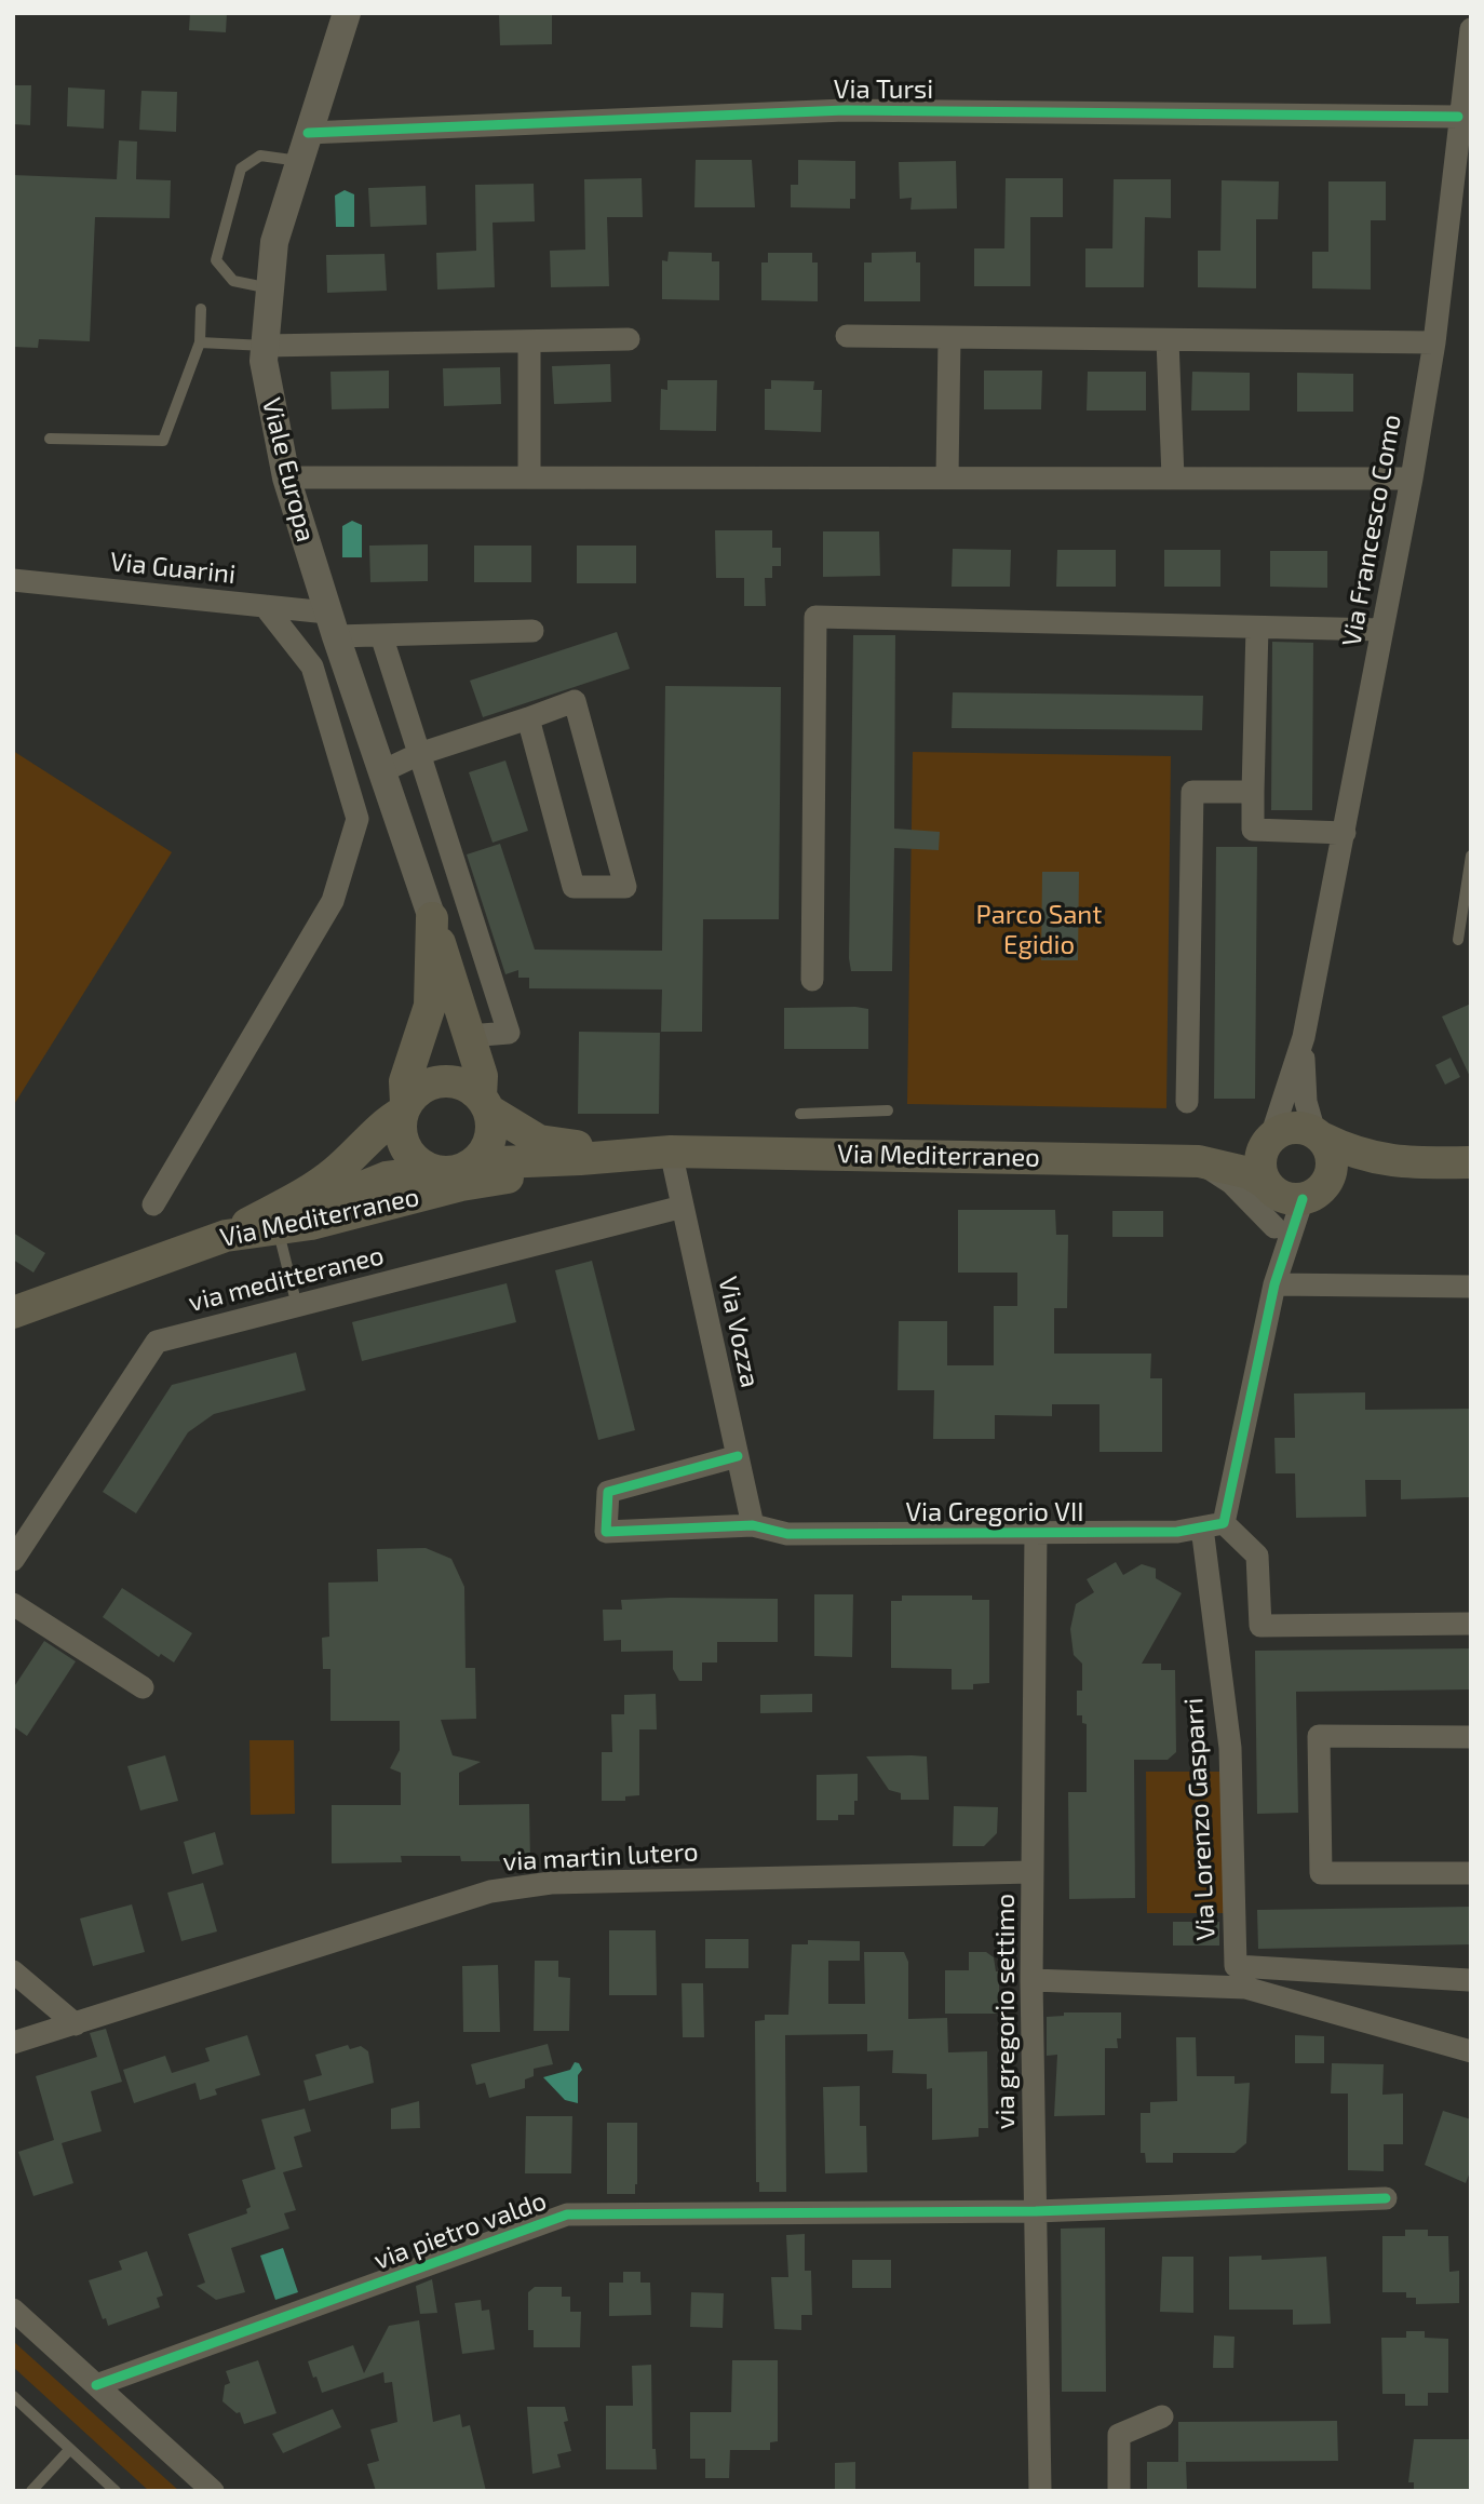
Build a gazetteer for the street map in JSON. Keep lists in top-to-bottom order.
{
  "streets": {
    "main road": ["Via Mediterraneo"],
    "street": [
      "Via Tursi",
      "Viale Europa",
      "Via Francesco Como",
      "Via Guarini",
      "via meditteraneo",
      "Via Vozza",
      "Via Gregorio VII",
      "Via Lorenzo Gasparri",
      "via martin lutero",
      "via gregorio settimo",
      "via pietro valdo"
    ]
  },
  "crossings": [
    ["Via Tursi", "Viale Europa"],
    ["Via Tursi", "Via Francesco Como"],
    ["Viale Europa", "Via Guarini"],
    ["Via Francesco Como", "Via Mediterraneo"],
    ["Via Mediterraneo", "Via Vozza"],
    ["via meditteraneo", "Via Vozza"],
    ["Via Vozza", "Via Gregorio VII"],
    ["Via Gregorio VII", "Via Lorenzo Gasparri"],
    ["Via Gregorio VII", "via gregorio settimo"],
    ["via martin lutero", "via gregorio settimo"],
    ["via gregorio settimo", "via pietro valdo"]
  ],
  "parks": ["Parco Sant Egidio"]
}
